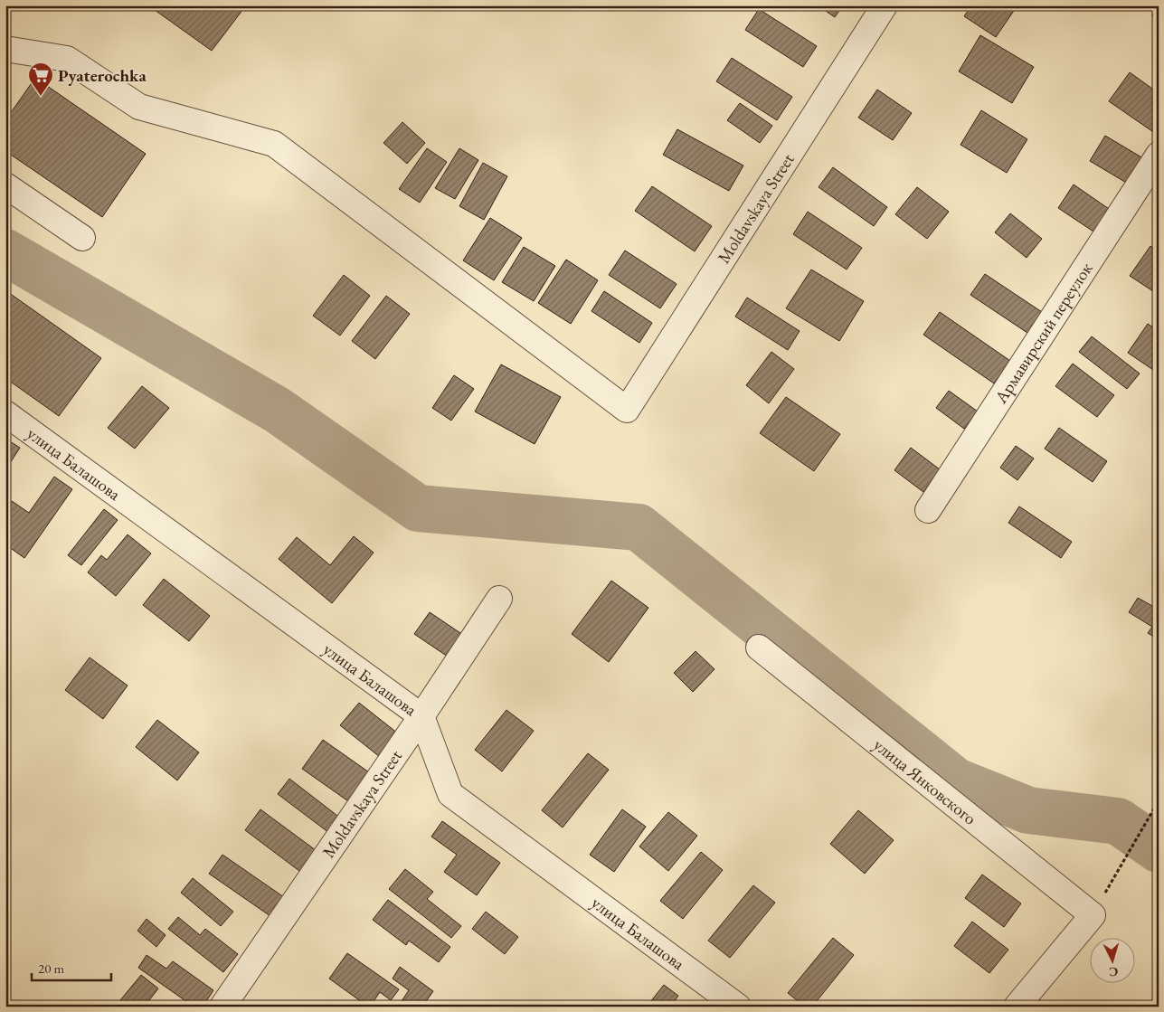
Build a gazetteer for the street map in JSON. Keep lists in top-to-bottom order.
{
  "streets": {
    "street": [
      "Moldavskaya Street",
      "Армавирский переулок",
      "улица Балашова",
      "улица Янковского"
    ]
  },
  "crossings": [
    ["Moldavskaya Street", "улица Балашова"]
  ],
  "places": {
    "supermarket": ["Pyaterochka"]
  },
  "scale_bar": "20 m",
  "north": "bottom"
}
